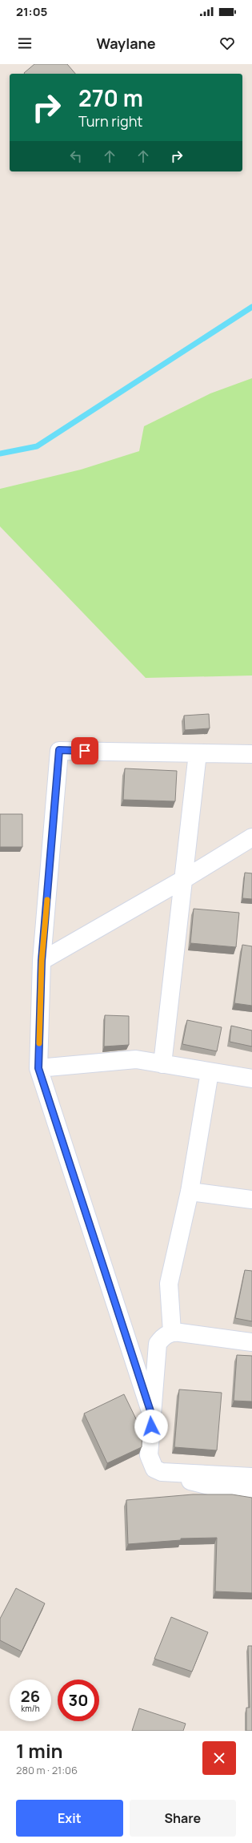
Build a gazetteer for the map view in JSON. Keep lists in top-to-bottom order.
{
  "page": {
    "status": "21:05",
    "header": "Waylane",
    "turn": ["270 m", "Turn right"],
    "speed": "26 km/h",
    "limit": "30",
    "heading": ["1 min", "280 m · 21:06"],
    "buttons": ["Exit", "Share"]
  }
}
